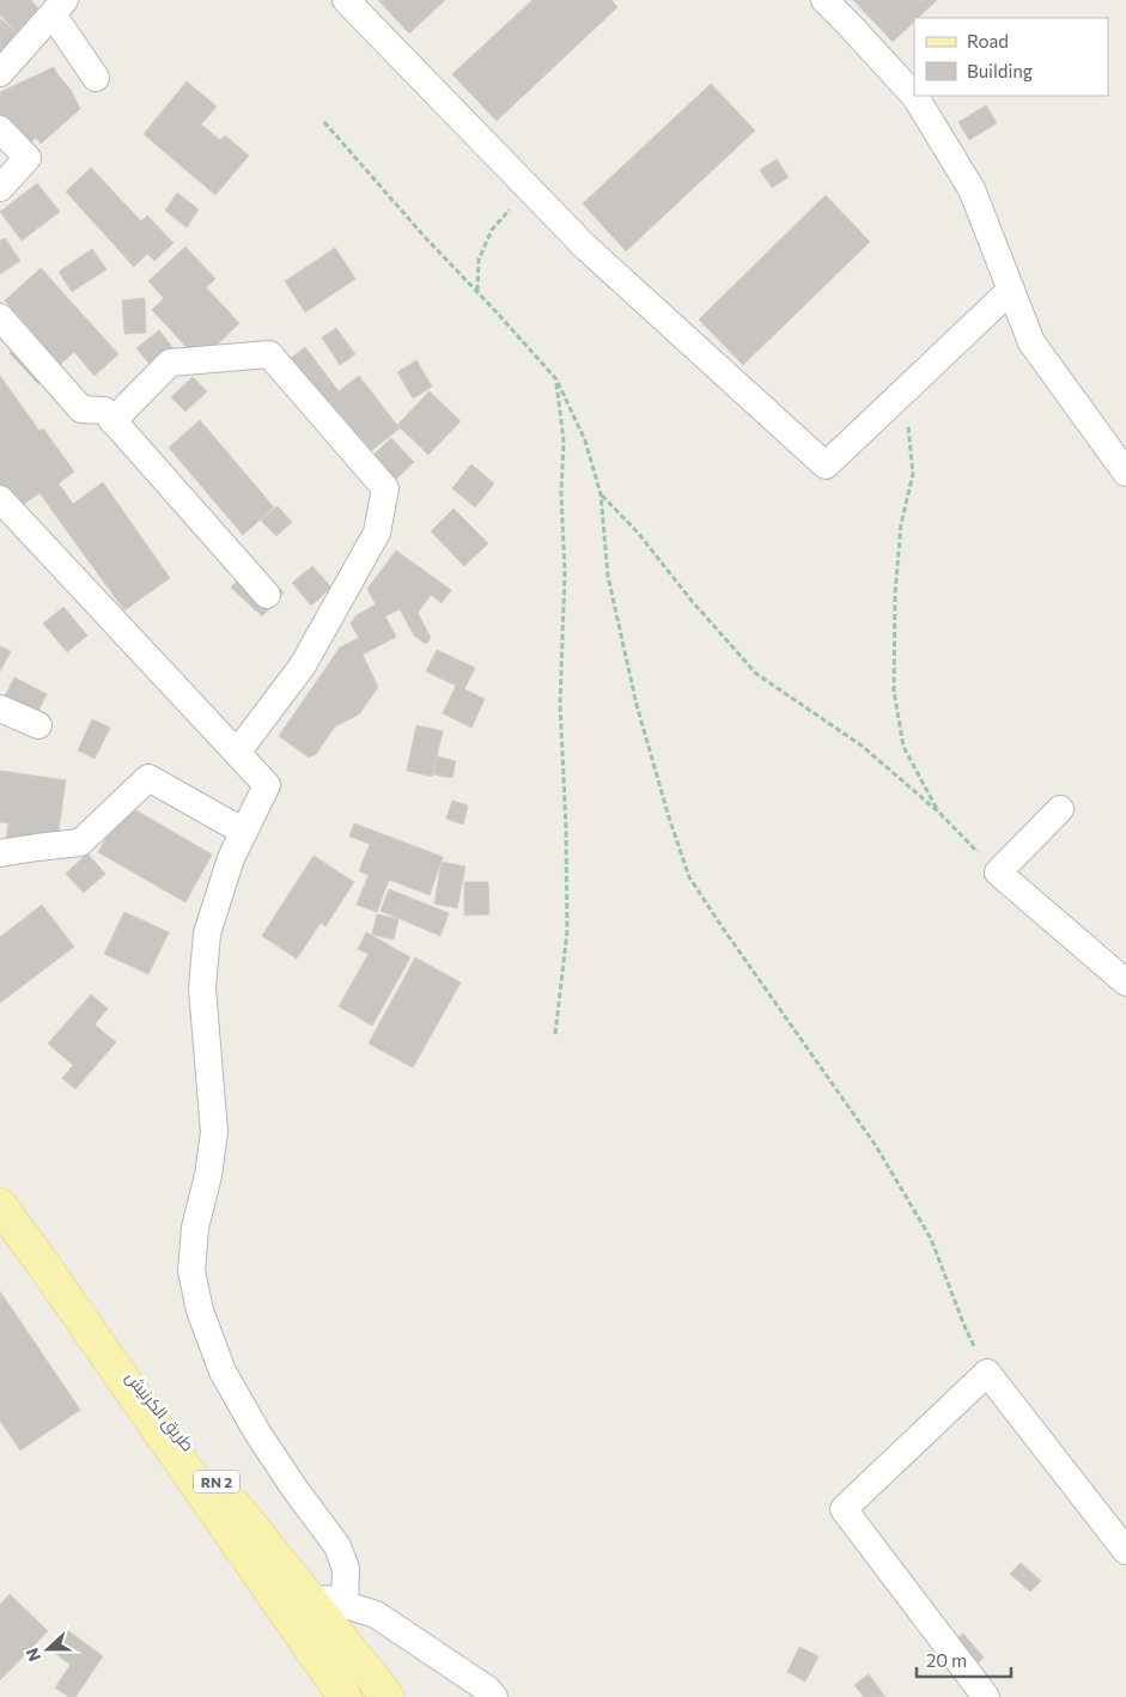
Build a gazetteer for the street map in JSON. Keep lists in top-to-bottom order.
{
  "streets": {
    "main road": ["طريق الكرنيش", "RN 2"]
  },
  "legend": ["Road", "Building"],
  "scale_bar": "20 m",
  "north": "left"
}
